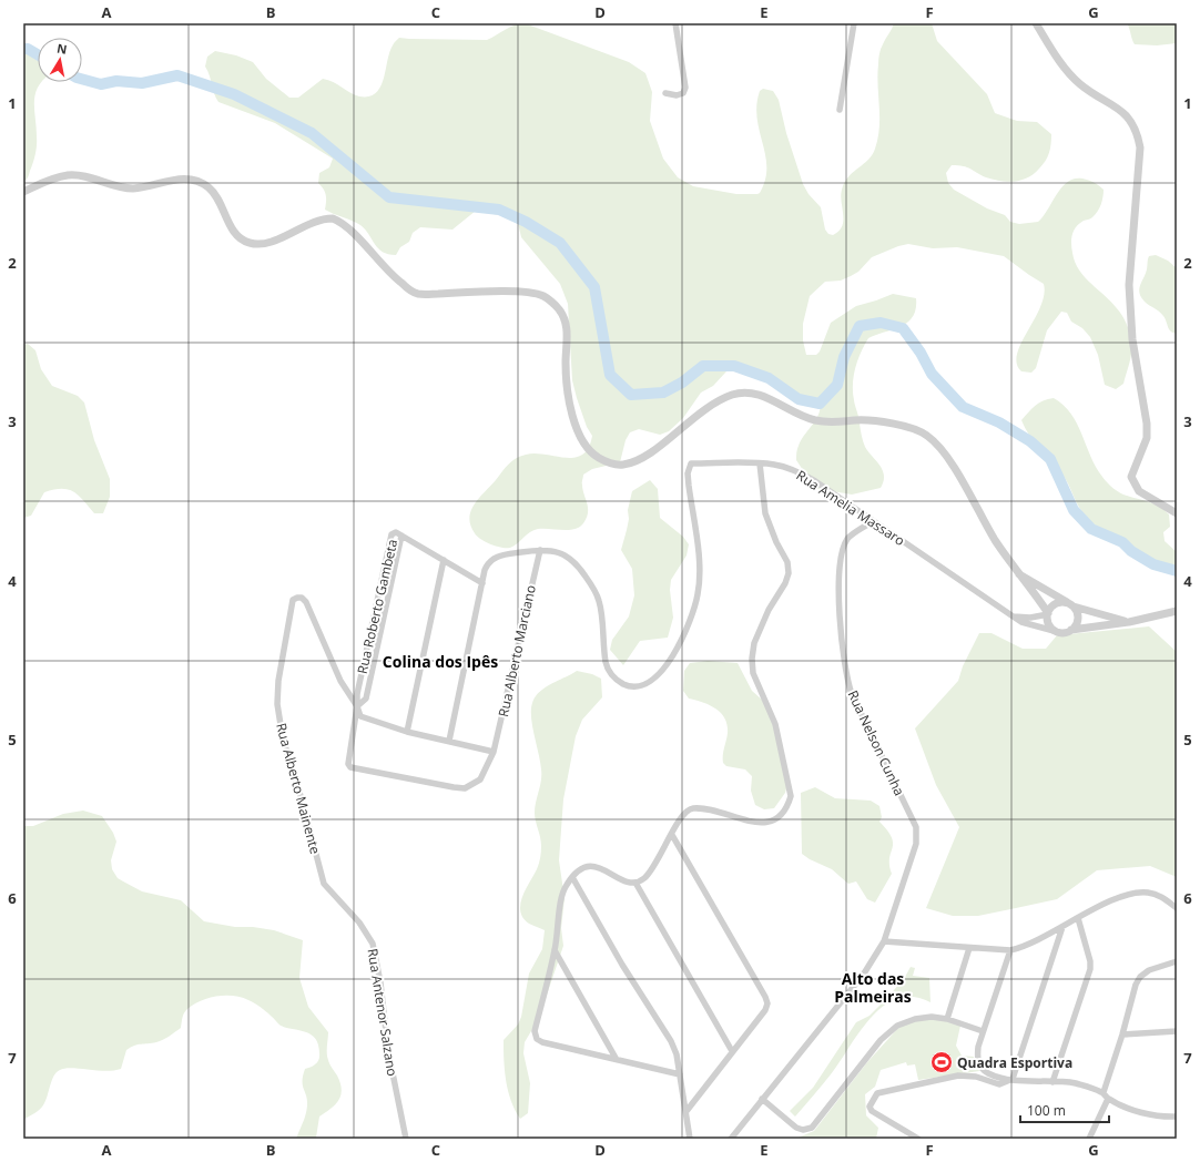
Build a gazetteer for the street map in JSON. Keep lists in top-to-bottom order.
{
  "streets": {
    "street": [
      "Rua Amelia Massaro",
      "Rua Roberto Gambeta",
      "Rua Alberto Marciano",
      "Rua Nelson Cunha",
      "Rua Alberto Mainente",
      "Rua Antenor Salzano"
    ]
  },
  "crossings": [
    ["Rua Amelia Massaro", "Rua Alberto Marciano"],
    ["Rua Amelia Massaro", "Rua Nelson Cunha"],
    ["Rua Roberto Gambeta", "Rua Alberto Marciano"],
    ["Rua Roberto Gambeta", "Rua Alberto Mainente"],
    ["Rua Alberto Marciano", "Rua Alberto Mainente"],
    ["Rua Alberto Mainente", "Rua Antenor Salzano"]
  ],
  "districts": ["Colina dos Ipês", "Alto das Palmeiras"],
  "places": {
    "sports": ["Quadra Esportiva"]
  },
  "scale_bar": "100 m",
  "north": "top",
  "grid": {
    "columns": [
      "A",
      "B",
      "C",
      "D",
      "E",
      "F",
      "G"
    ],
    "rows": [
      "1",
      "2",
      "3",
      "4",
      "5",
      "6",
      "7"
    ]
  }
}
